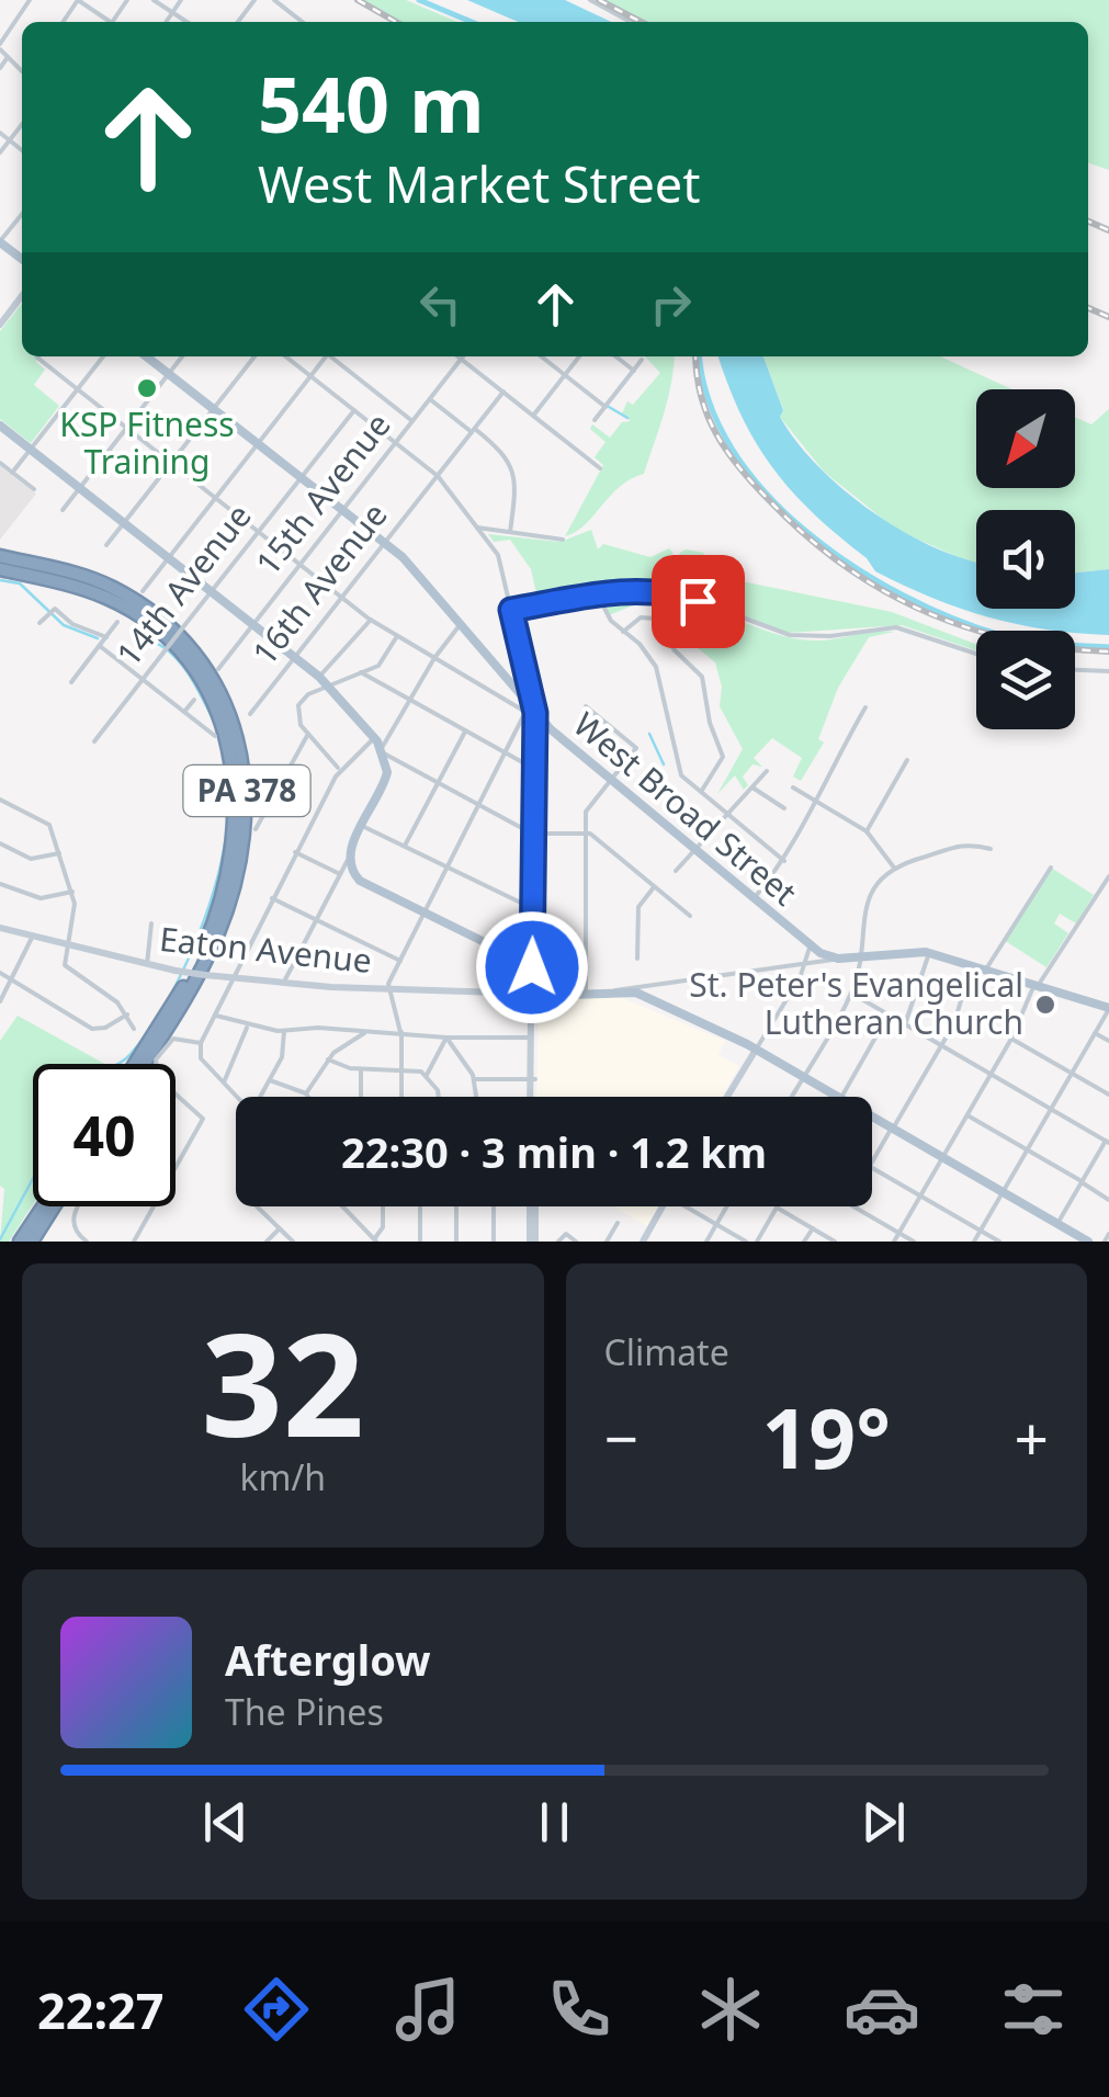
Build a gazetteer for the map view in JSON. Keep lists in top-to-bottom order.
{
  "streets": {
    "highway": ["PA 378"],
    "main road": ["West Broad Street"],
    "street": [
      "15th Avenue",
      "16th Avenue",
      "14th Avenue",
      "Eaton Avenue"
    ]
  },
  "crossings": [
    ["15th Avenue", "West Broad Street"],
    ["16th Avenue", "West Broad Street"],
    ["14th Avenue", "West Broad Street"]
  ],
  "places": ["KSP Fitness Training", "St. Peter's Evangelical Lutheran Church"],
  "north": "bottom left",
  "page": {
    "turn": ["540 m", "West Market Street"],
    "limit": "40",
    "trip": "22:30 · 3 min · 1.2 km",
    "tile": [
      ["32", "km/h"],
      "Climate"
    ],
    "heat": ["−", "19°", "+"],
    "song": ["Afterglow", "The Pines"],
    "tabs": "22:27"
  }
}
